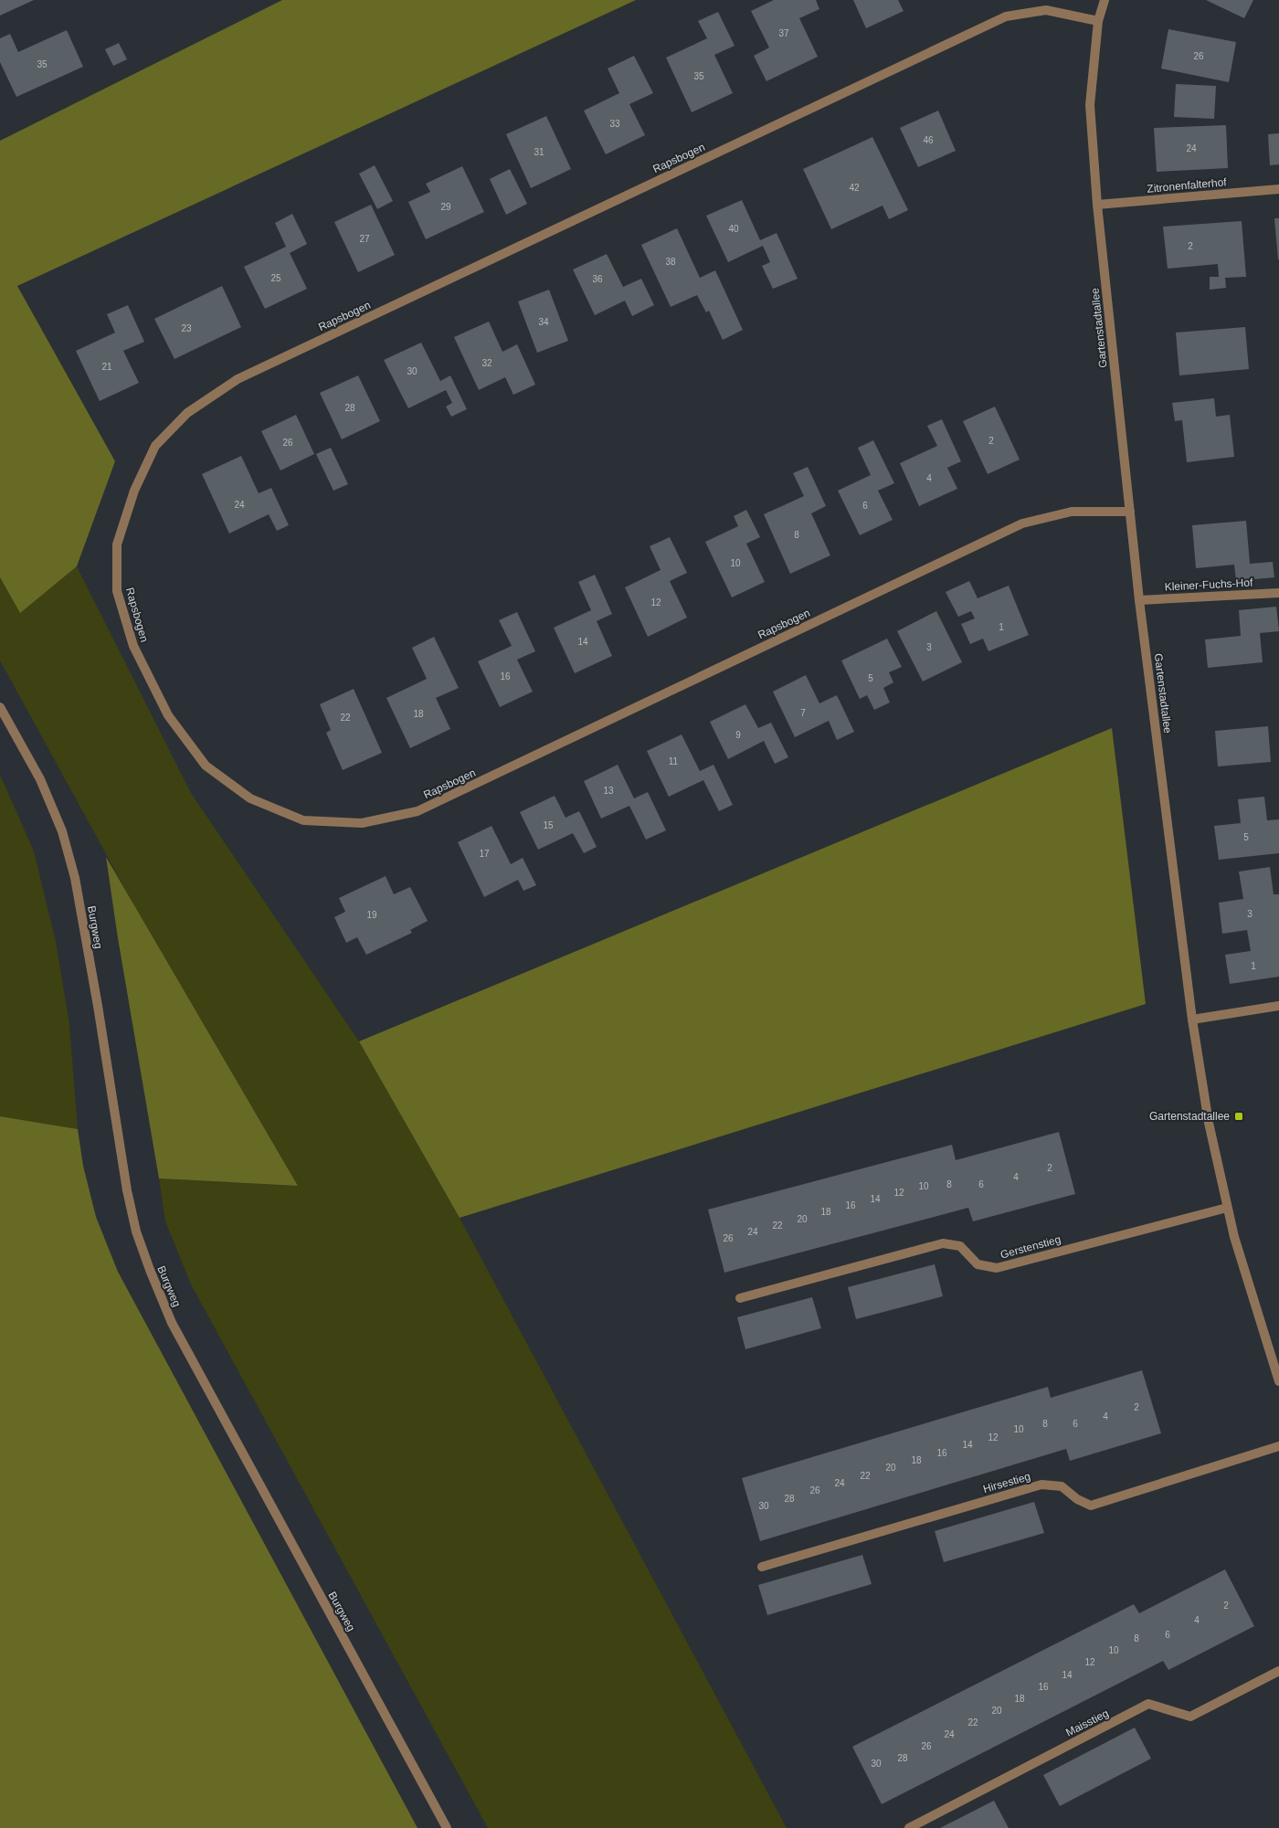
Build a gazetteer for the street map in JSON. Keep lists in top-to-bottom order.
{
  "streets": {
    "street": [
      "Rapsbogen",
      "Zitronenfalterhof",
      "Gartenstadtallee",
      "Kleiner-Fuchs-Hof",
      "Burgweg",
      "Gerstenstieg",
      "Hirsestieg",
      "Maisstieg"
    ]
  },
  "crossings": [
    ["Rapsbogen", "Gartenstadtallee"],
    ["Zitronenfalterhof", "Gartenstadtallee"],
    ["Gartenstadtallee", "Kleiner-Fuchs-Hof"],
    ["Gartenstadtallee", "Gerstenstieg"]
  ],
  "places": {
    "transit": ["Gartenstadtallee"]
  },
  "house_numbers": [
    "37",
    "26",
    "35",
    "35",
    "33",
    "46",
    "24",
    "31",
    "42",
    "29",
    "40",
    "27",
    "2",
    "38",
    "25",
    "36",
    "34",
    "23",
    "32",
    "21",
    "30",
    "28",
    "2",
    "26",
    "4",
    "24",
    "6",
    "8",
    "10",
    "12",
    "1",
    "14",
    "3",
    "16",
    "5",
    "7",
    "18",
    "22",
    "9",
    "11",
    "13",
    "15",
    "5",
    "17",
    "3",
    "19",
    "1",
    "2",
    "4",
    "8",
    "6",
    "10",
    "12",
    "14",
    "16",
    "18",
    "20",
    "22",
    "24",
    "26",
    "2",
    "4",
    "8",
    "6",
    "10",
    "12",
    "14",
    "16",
    "18",
    "20",
    "22",
    "24",
    "26",
    "28",
    "30",
    "2",
    "4",
    "6",
    "8",
    "10",
    "12",
    "14",
    "16",
    "18",
    "20",
    "22",
    "24",
    "26",
    "28",
    "30"
  ]
}
